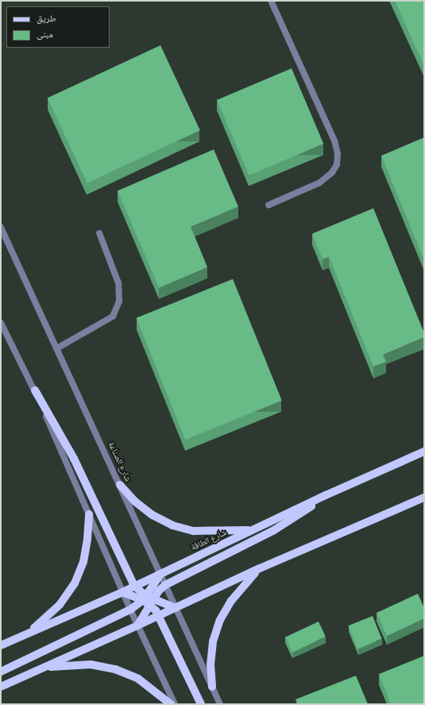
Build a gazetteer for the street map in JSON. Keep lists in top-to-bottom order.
{
  "streets": {
    "main road": ["شارع الطاقة"],
    "street": ["شارع الصناعة"]
  },
  "crossings": [
    ["شارع الصناعة", "شارع الطاقة"]
  ],
  "legend": ["طريق", "مبنى"]
}
